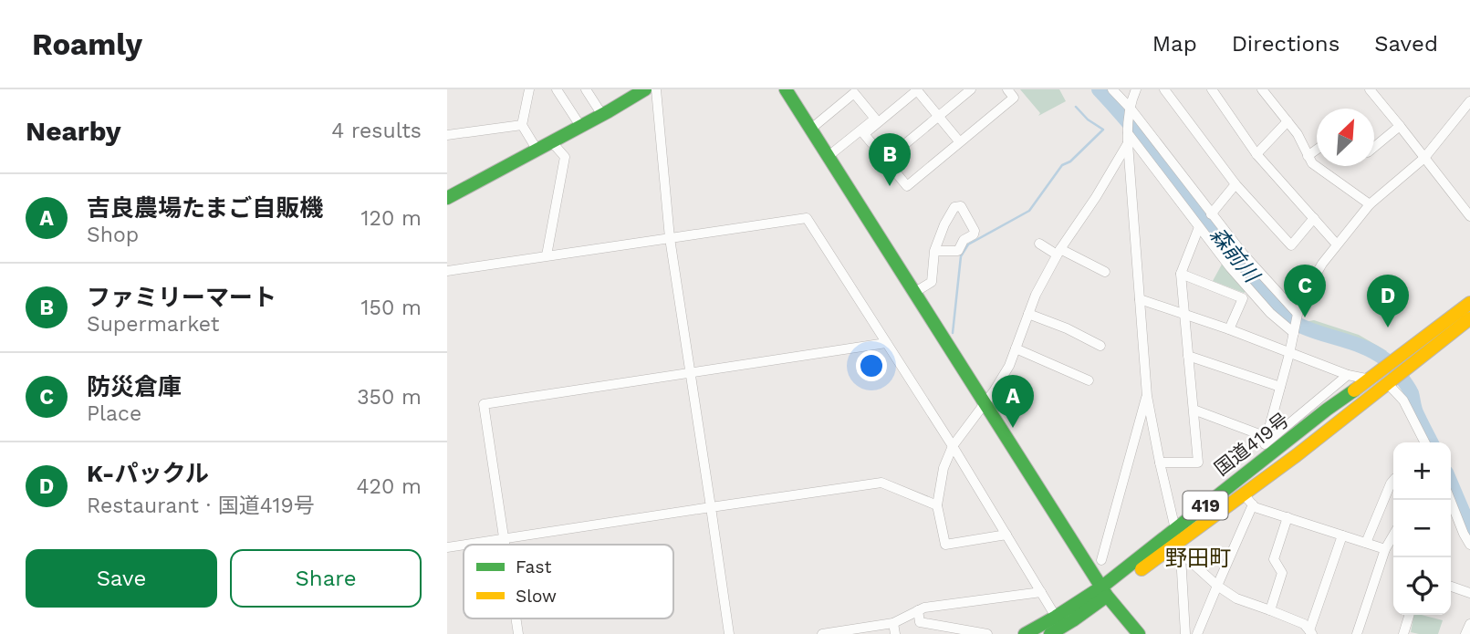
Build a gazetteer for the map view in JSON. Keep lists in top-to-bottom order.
{
  "streets": {
    "main road": ["国道419号", "419"]
  },
  "districts": ["野田町"],
  "water": ["森前川"],
  "legend": ["Fast", "Slow"],
  "north": "top right",
  "page": {
    "header": "Roamly",
    "nav": ["Map", "Directions", "Saved"],
    "heading": ["Nearby", "4 results"],
    "pins": [
      "B",
      "C",
      "D",
      "A"
    ],
    "list": [
      {
        "mark": "A",
        "name": "吉良農場たまご自販機",
        "note": "Shop",
        "value": "120 m"
      },
      {
        "mark": "B",
        "name": "ファミリーマート",
        "note": "Supermarket",
        "value": "150 m"
      },
      {
        "mark": "C",
        "name": "防災倉庫",
        "note": "Place",
        "value": "350 m"
      },
      {
        "mark": "D",
        "name": "K-パックル",
        "note": "Restaurant · 国道419号",
        "value": "420 m"
      }
    ],
    "map_buttons": ["+", "−"],
    "buttons": ["Save", "Share"]
  }
}
